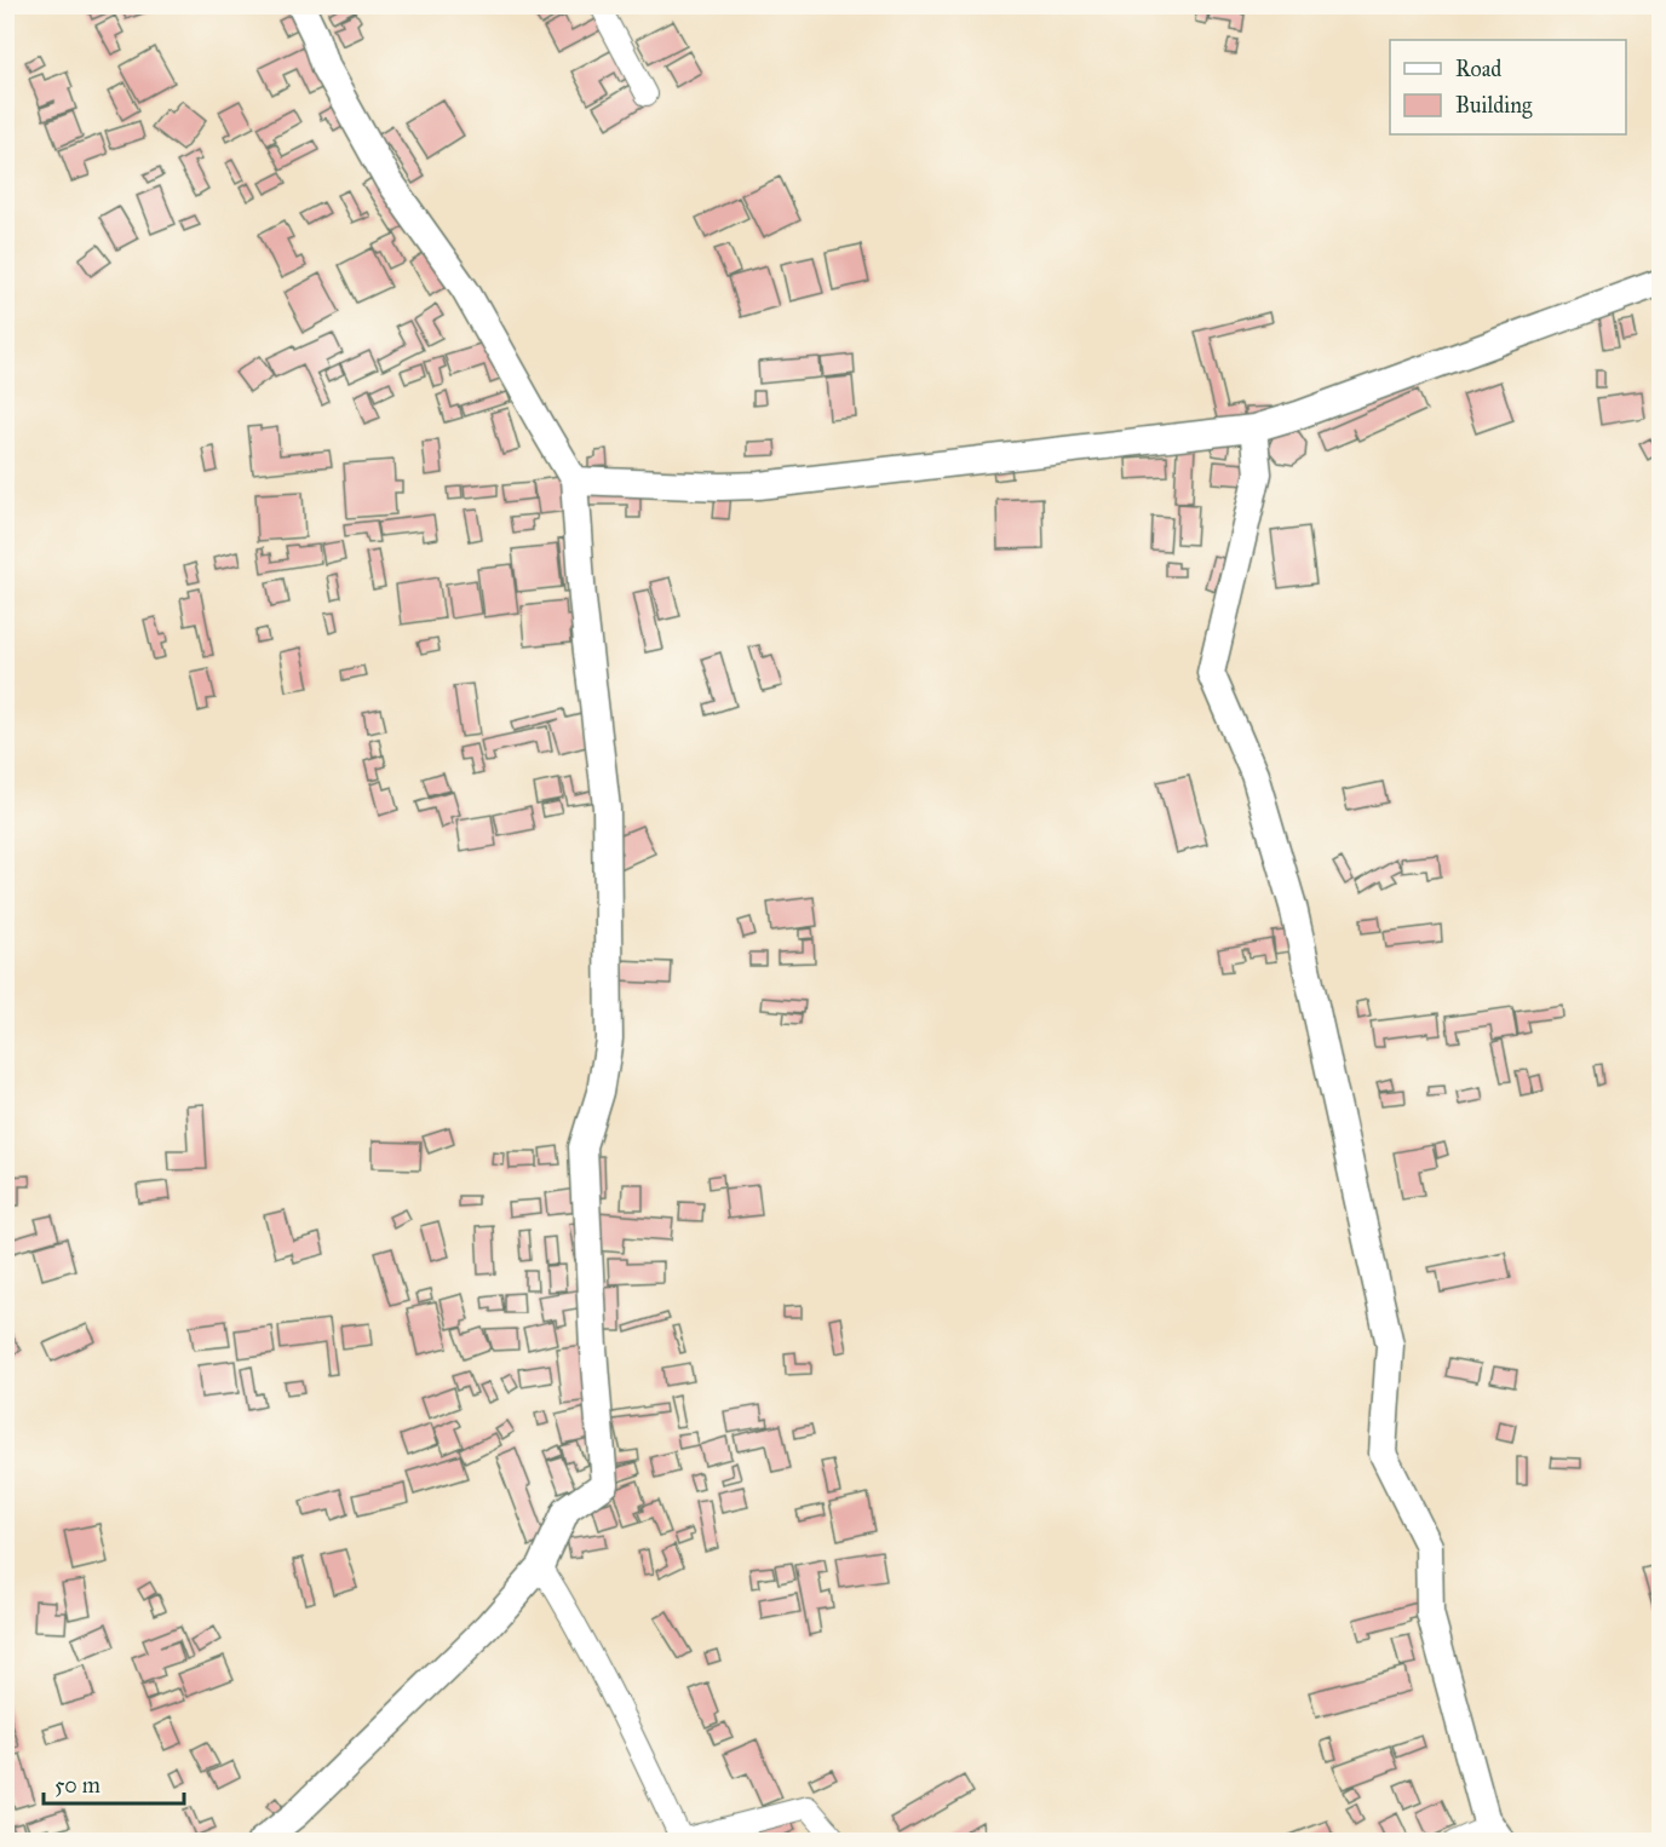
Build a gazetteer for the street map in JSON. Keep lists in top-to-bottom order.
{
  "legend": ["Road", "Building"],
  "scale_bar": "50 m"
}
